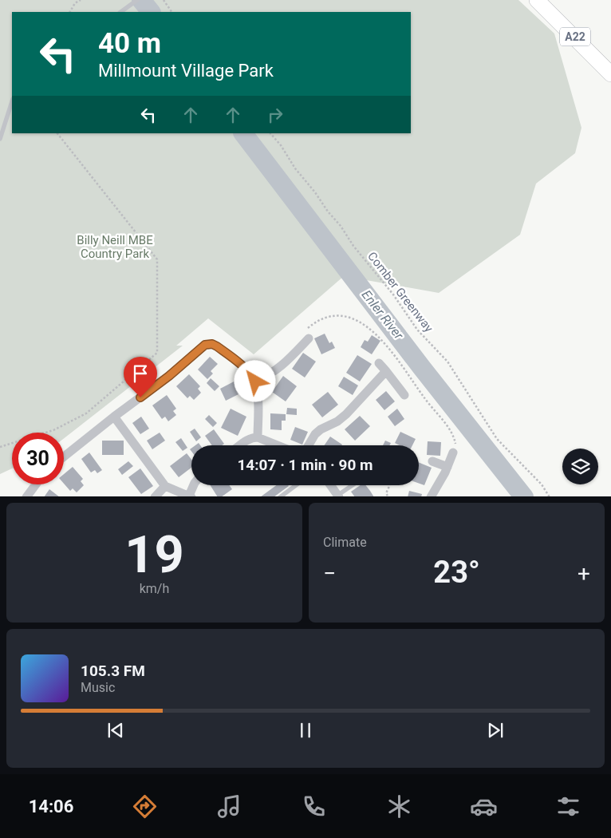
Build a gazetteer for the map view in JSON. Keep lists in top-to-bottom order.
{
  "streets": {
    "highway": ["A22"],
    "path": ["Comber Greenway"]
  },
  "water": ["Enler River"],
  "parks": ["Billy Neill MBE Country Park"],
  "page": {
    "turn": ["40 m", "Millmount Village Park"],
    "limit": "30",
    "trip": "14:07 · 1 min · 90 m",
    "tile": [
      ["19", "km/h"],
      "Climate"
    ],
    "heat": ["−", "23°", "+"],
    "song": ["105.3 FM", "Music"],
    "tabs": "14:06"
  }
}
